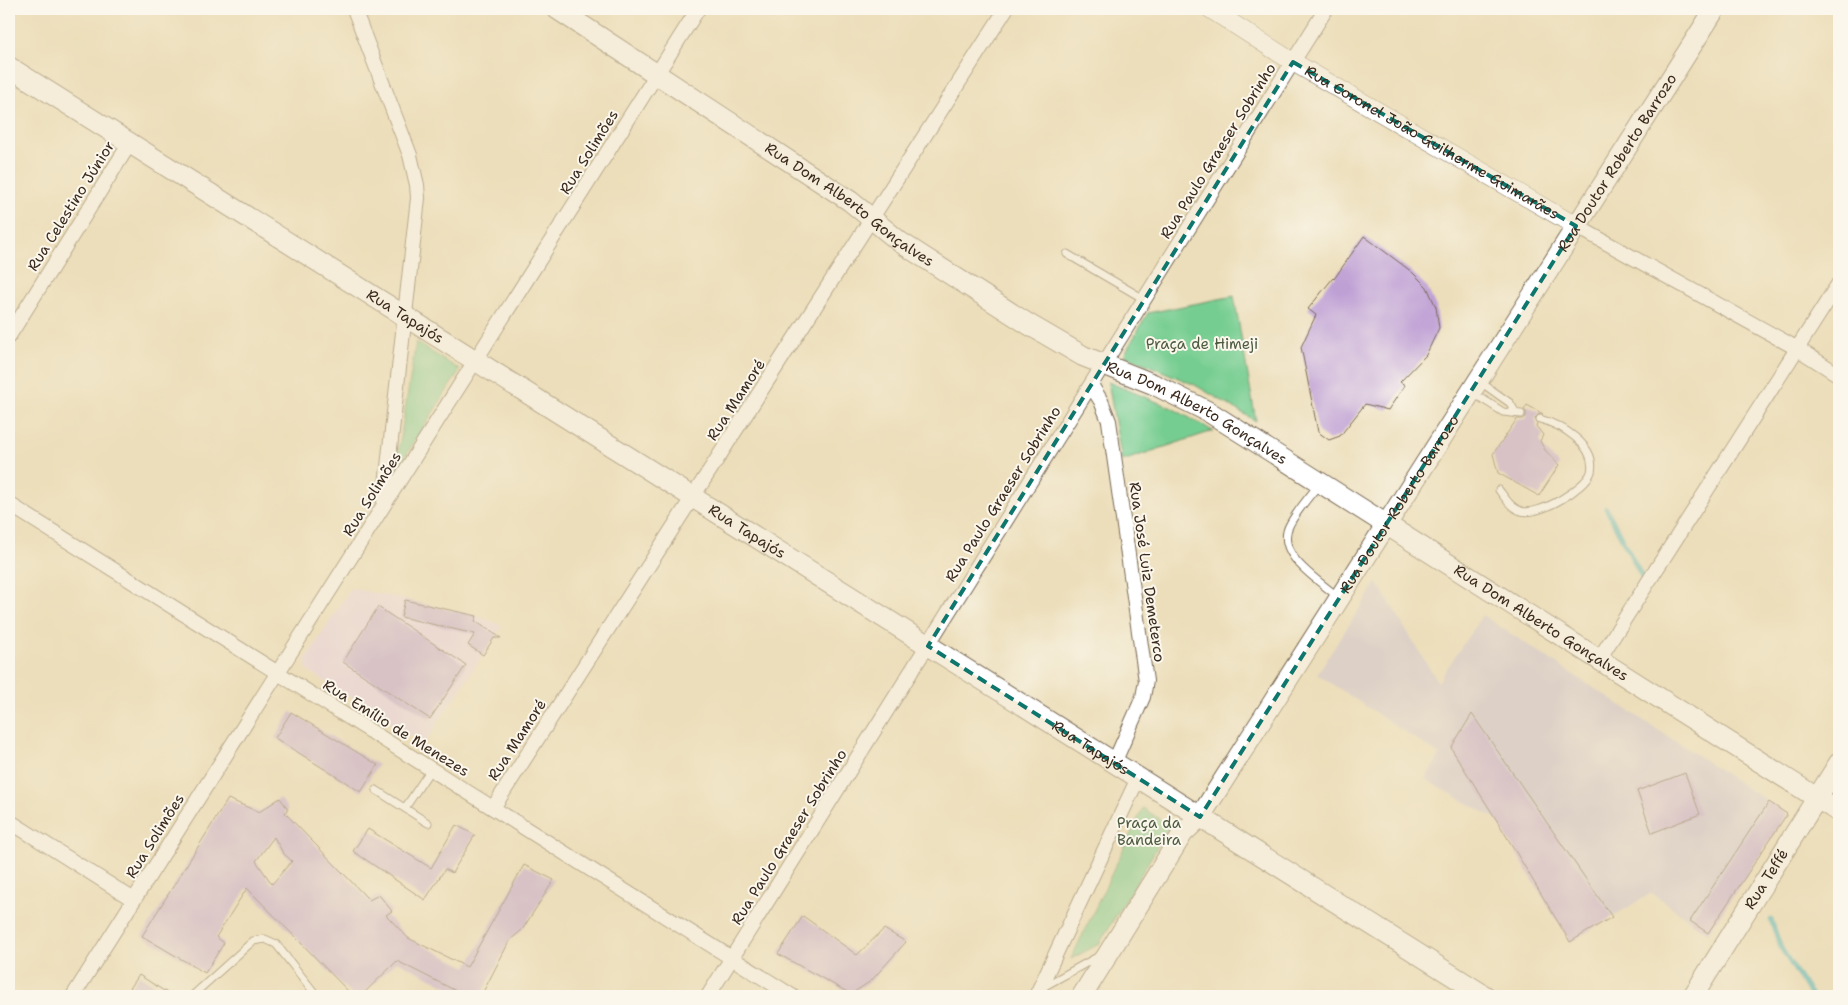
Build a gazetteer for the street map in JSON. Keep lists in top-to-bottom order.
{
  "streets": {
    "main road": [
      "Rua Doutor Roberto Barrozo",
      "Rua Dom Alberto Gonçalves",
      "Rua Tapajós",
      "Rua Teffé"
    ],
    "street": [
      "Rua Coronel João Guilherme Guimarães",
      "Rua Paulo Graeser Sobrinho",
      "Rua Solimões",
      "Rua Celestino Júnior",
      "Rua Mamoré",
      "Rua José Luiz Demeterco",
      "Rua Emílio de Menezes"
    ]
  },
  "crossings": [
    ["Rua Coronel João Guilherme Guimarães", "Rua Paulo Graeser Sobrinho"],
    ["Rua Coronel João Guilherme Guimarães", "Rua Doutor Roberto Barrozo"],
    ["Rua Paulo Graeser Sobrinho", "Rua Dom Alberto Gonçalves"],
    ["Rua Paulo Graeser Sobrinho", "Rua Tapajós"],
    ["Rua Paulo Graeser Sobrinho", "Rua José Luiz Demeterco"],
    ["Rua Paulo Graeser Sobrinho", "Rua Emílio de Menezes"],
    ["Rua Solimões", "Rua Dom Alberto Gonçalves"],
    ["Rua Solimões", "Rua Tapajós"],
    ["Rua Solimões", "Rua Emílio de Menezes"],
    ["Rua Doutor Roberto Barrozo", "Rua Dom Alberto Gonçalves"],
    ["Rua Doutor Roberto Barrozo", "Rua Tapajós"],
    ["Rua Dom Alberto Gonçalves", "Rua Mamoré"],
    ["Rua Dom Alberto Gonçalves", "Rua Teffé"],
    ["Rua Celestino Júnior", "Rua Tapajós"],
    ["Rua Tapajós", "Rua Mamoré"],
    ["Rua Tapajós", "Rua José Luiz Demeterco"],
    ["Rua Mamoré", "Rua Emílio de Menezes"]
  ],
  "parks": ["Praça de Himeji", "Praça da Bandeira"]
}
